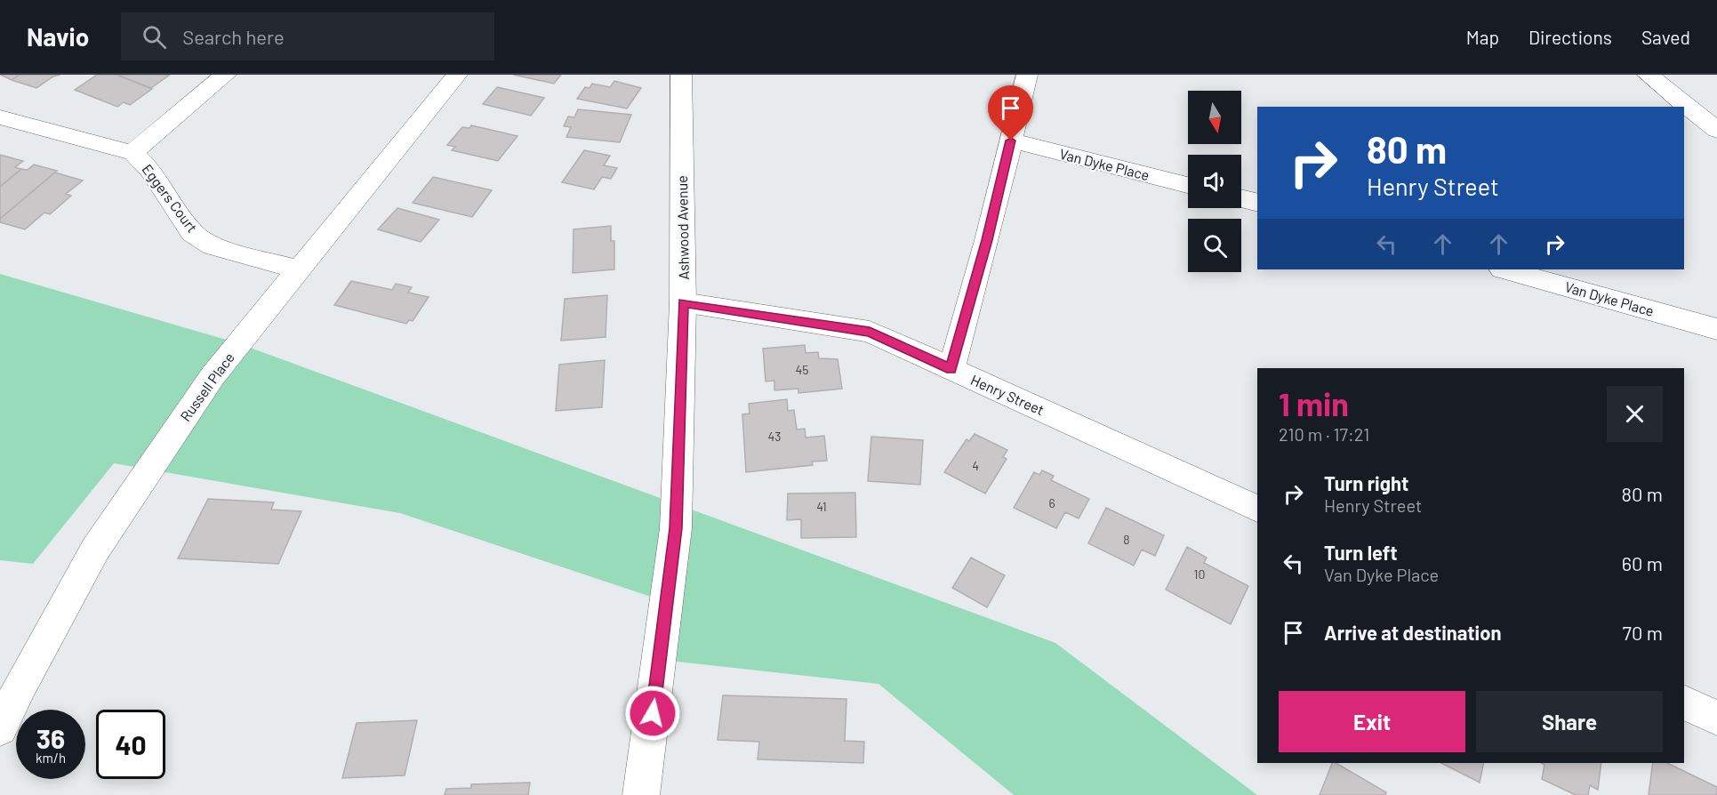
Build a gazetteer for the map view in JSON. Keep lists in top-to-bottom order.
{
  "streets": {
    "street": [
      "Van Dyke Place",
      "Eggers Court",
      "Ashwood Avenue",
      "Russell Place",
      "Henry Street"
    ]
  },
  "crossings": [
    ["Eggers Court", "Russell Place"],
    ["Ashwood Avenue", "Henry Street"]
  ],
  "house_numbers": [
    "45",
    "43",
    "4",
    "6",
    "41",
    "8",
    "10"
  ],
  "north": "bottom",
  "page": {
    "header": "Navio",
    "search": "Search here",
    "nav": ["Map", "Directions", "Saved"],
    "turn": ["80 m", "Henry Street"],
    "heading": ["1 min", "210 m · 17:21"],
    "list": [
      {
        "name": "Turn right",
        "note": "Henry Street",
        "value": "80 m"
      },
      {
        "name": "Turn left",
        "note": "Van Dyke Place",
        "value": "60 m"
      },
      {
        "name": "Arrive at destination",
        "value": "70 m"
      }
    ],
    "buttons": ["Exit", "Share"],
    "speed": "36 km/h",
    "limit": "40"
  }
}
